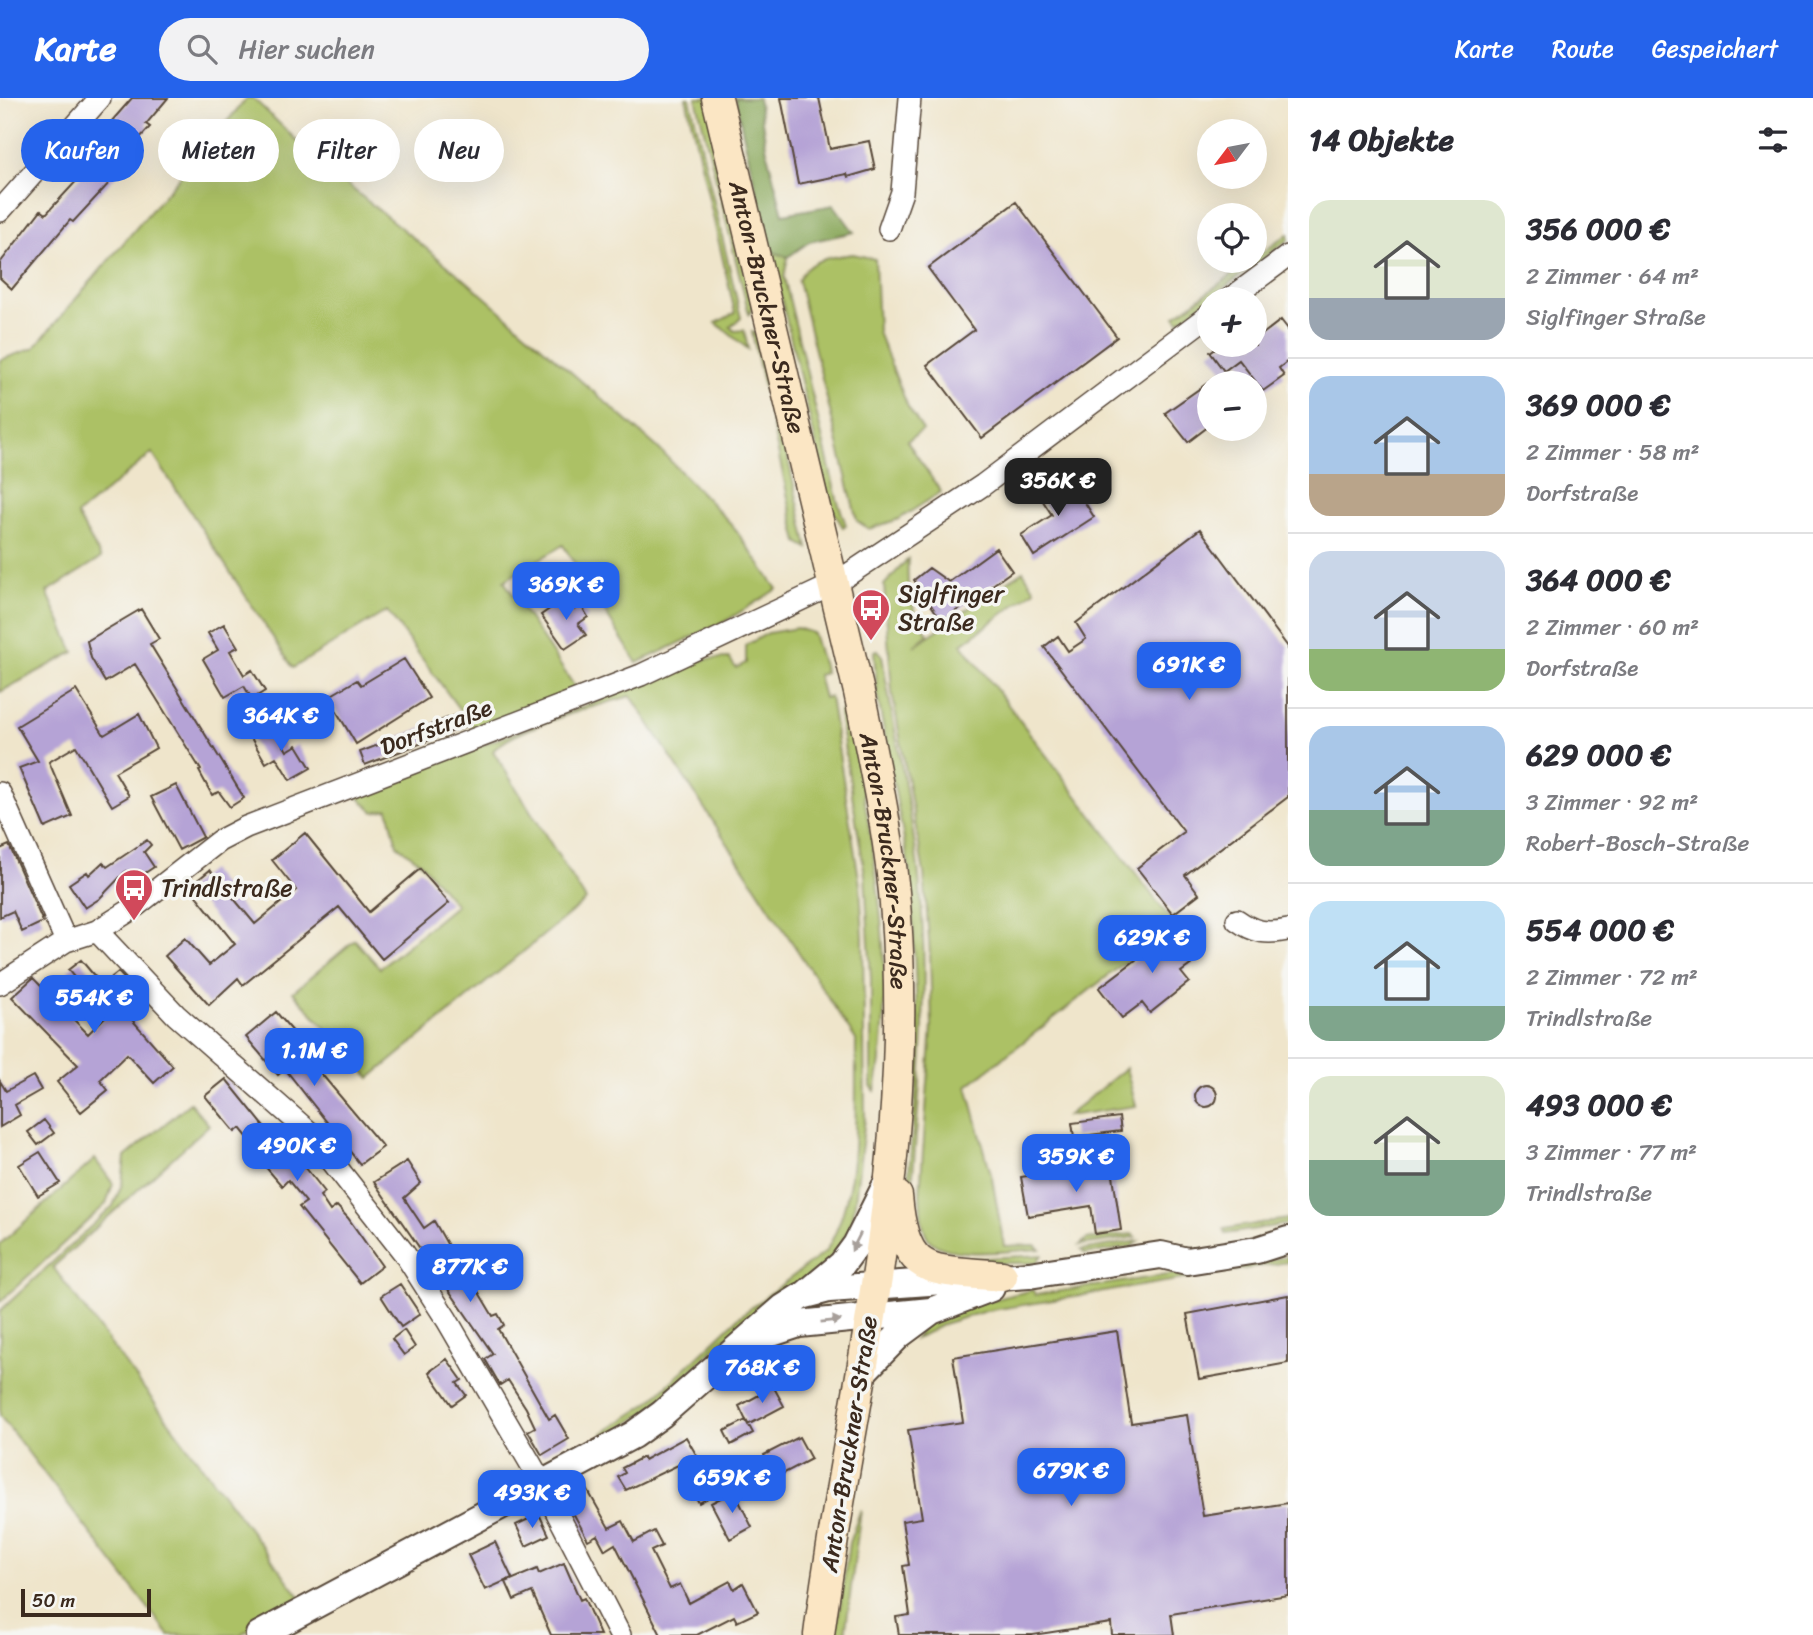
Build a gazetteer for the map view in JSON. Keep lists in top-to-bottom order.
{
  "streets": {
    "main road": ["Anton-Bruckner-Straße"],
    "street": ["Dorfstraße"]
  },
  "crossings": [
    ["Anton-Bruckner-Straße", "Dorfstraße"]
  ],
  "places": {
    "bus stop": ["Siglfinger Straße", "Trindlstraße"]
  },
  "scale_bar": "50 m",
  "north": "bottom left",
  "page": {
    "header": "Karte",
    "search": "Hier suchen",
    "nav": ["Karte", "Route", "Gespeichert"],
    "heading": "14 Objekte",
    "map_buttons": ["+", "−"],
    "chip": [
      "Kaufen",
      "Mieten",
      "Filter",
      "Neu"
    ],
    "list": [
      {
        "name": "356 000 €",
        "note": "2 Zimmer · 64 m² · Siglfinger Straße"
      },
      {
        "name": "369 000 €",
        "note": "2 Zimmer · 58 m² · Dorfstraße"
      },
      {
        "name": "364 000 €",
        "note": "2 Zimmer · 60 m² · Dorfstraße"
      },
      {
        "name": "629 000 €",
        "note": "3 Zimmer · 92 m² · Robert-Bosch-Straße"
      },
      {
        "name": "554 000 €",
        "note": "2 Zimmer · 72 m² · Trindlstraße"
      },
      {
        "name": "493 000 €",
        "note": "3 Zimmer · 77 m² · Trindlstraße"
      }
    ],
    "price": [
      "356K €",
      "369K €",
      "691K €",
      "364K €",
      "629K €",
      "554K €",
      "1.1M €",
      "490K €",
      "359K €",
      "877K €",
      "768K €",
      "679K €",
      "659K €",
      "493K €"
    ],
    "scale": "50 m"
  }
}
